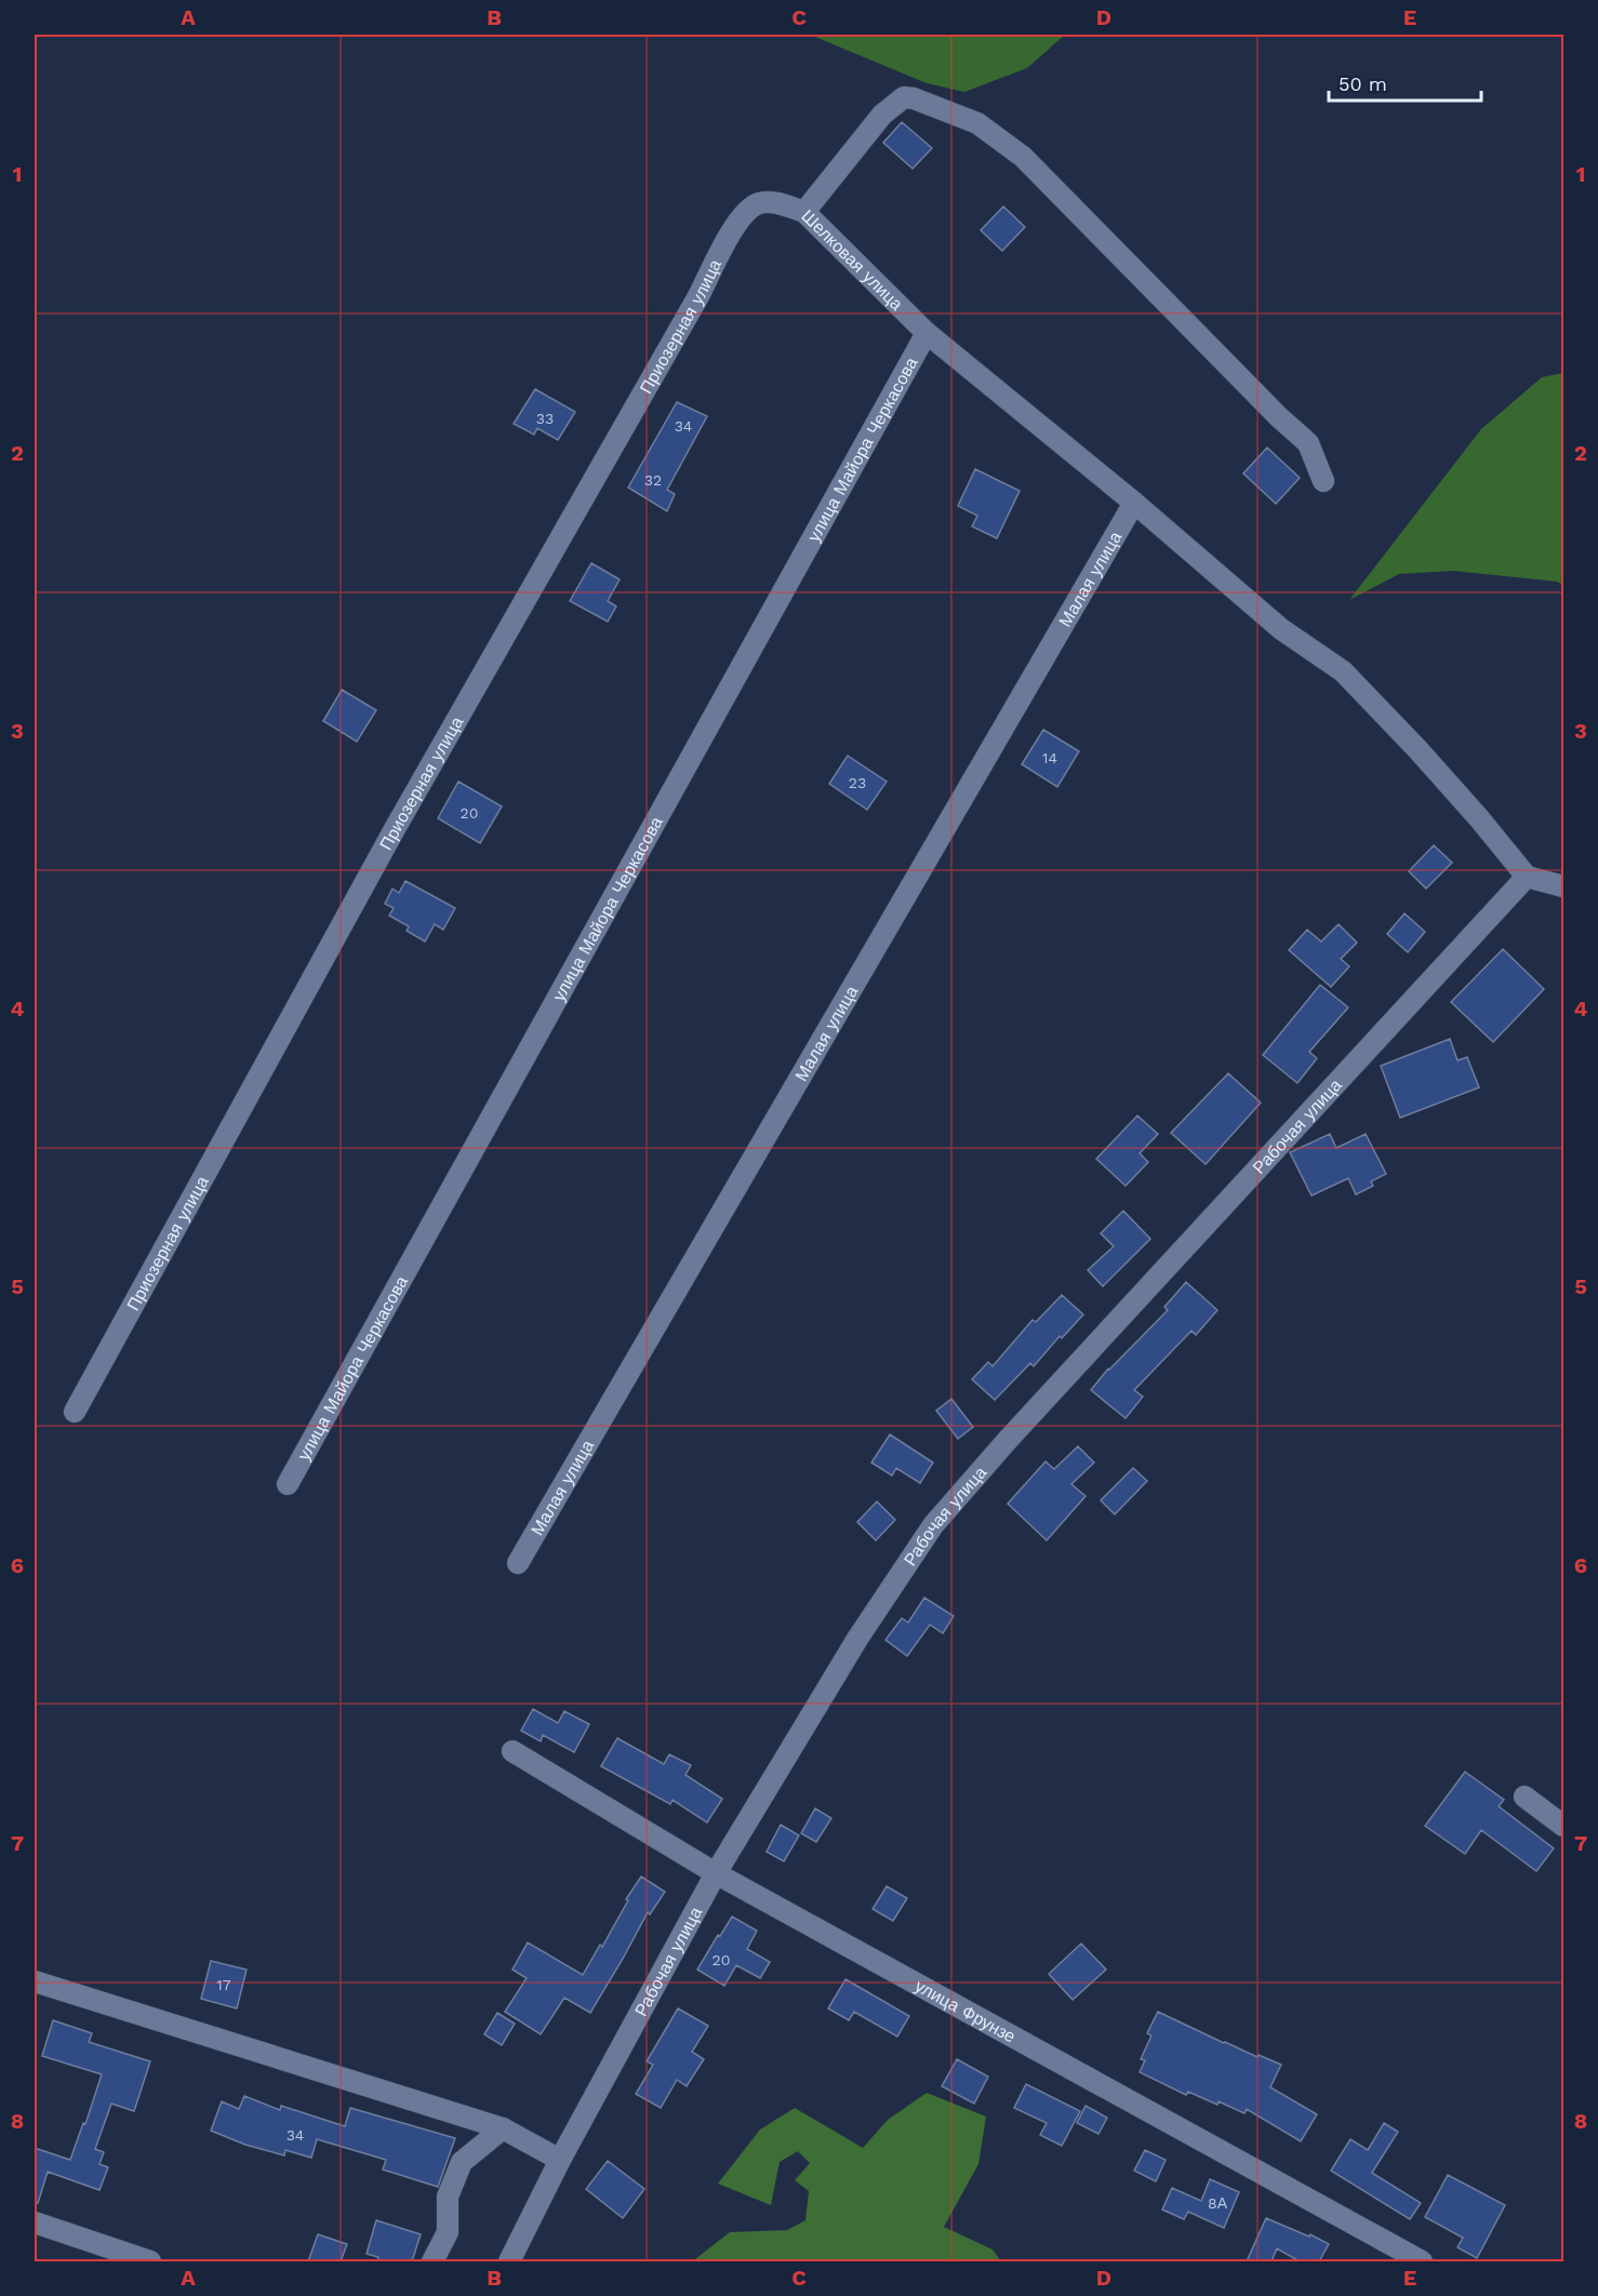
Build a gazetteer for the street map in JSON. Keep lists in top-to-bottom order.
{
  "streets": {
    "street": [
      "Шелковая улица",
      "Приозерная улица",
      "улица Майора Черкасова",
      "Малая улица",
      "Рабочая улица",
      "улица Фрунзе"
    ]
  },
  "crossings": [
    ["Шелковая улица", "Приозерная улица"],
    ["Шелковая улица", "улица Майора Черкасова"],
    ["Шелковая улица", "Малая улица"],
    ["Шелковая улица", "Рабочая улица"],
    ["Рабочая улица", "улица Фрунзе"]
  ],
  "house_numbers": [
    "33",
    "34",
    "32",
    "14",
    "23",
    "20",
    "20",
    "17",
    "34",
    "8А"
  ],
  "scale_bar": "50 m",
  "grid": {
    "columns": [
      "A",
      "B",
      "C",
      "D",
      "E"
    ],
    "rows": [
      "1",
      "2",
      "3",
      "4",
      "5",
      "6",
      "7",
      "8"
    ]
  }
}
